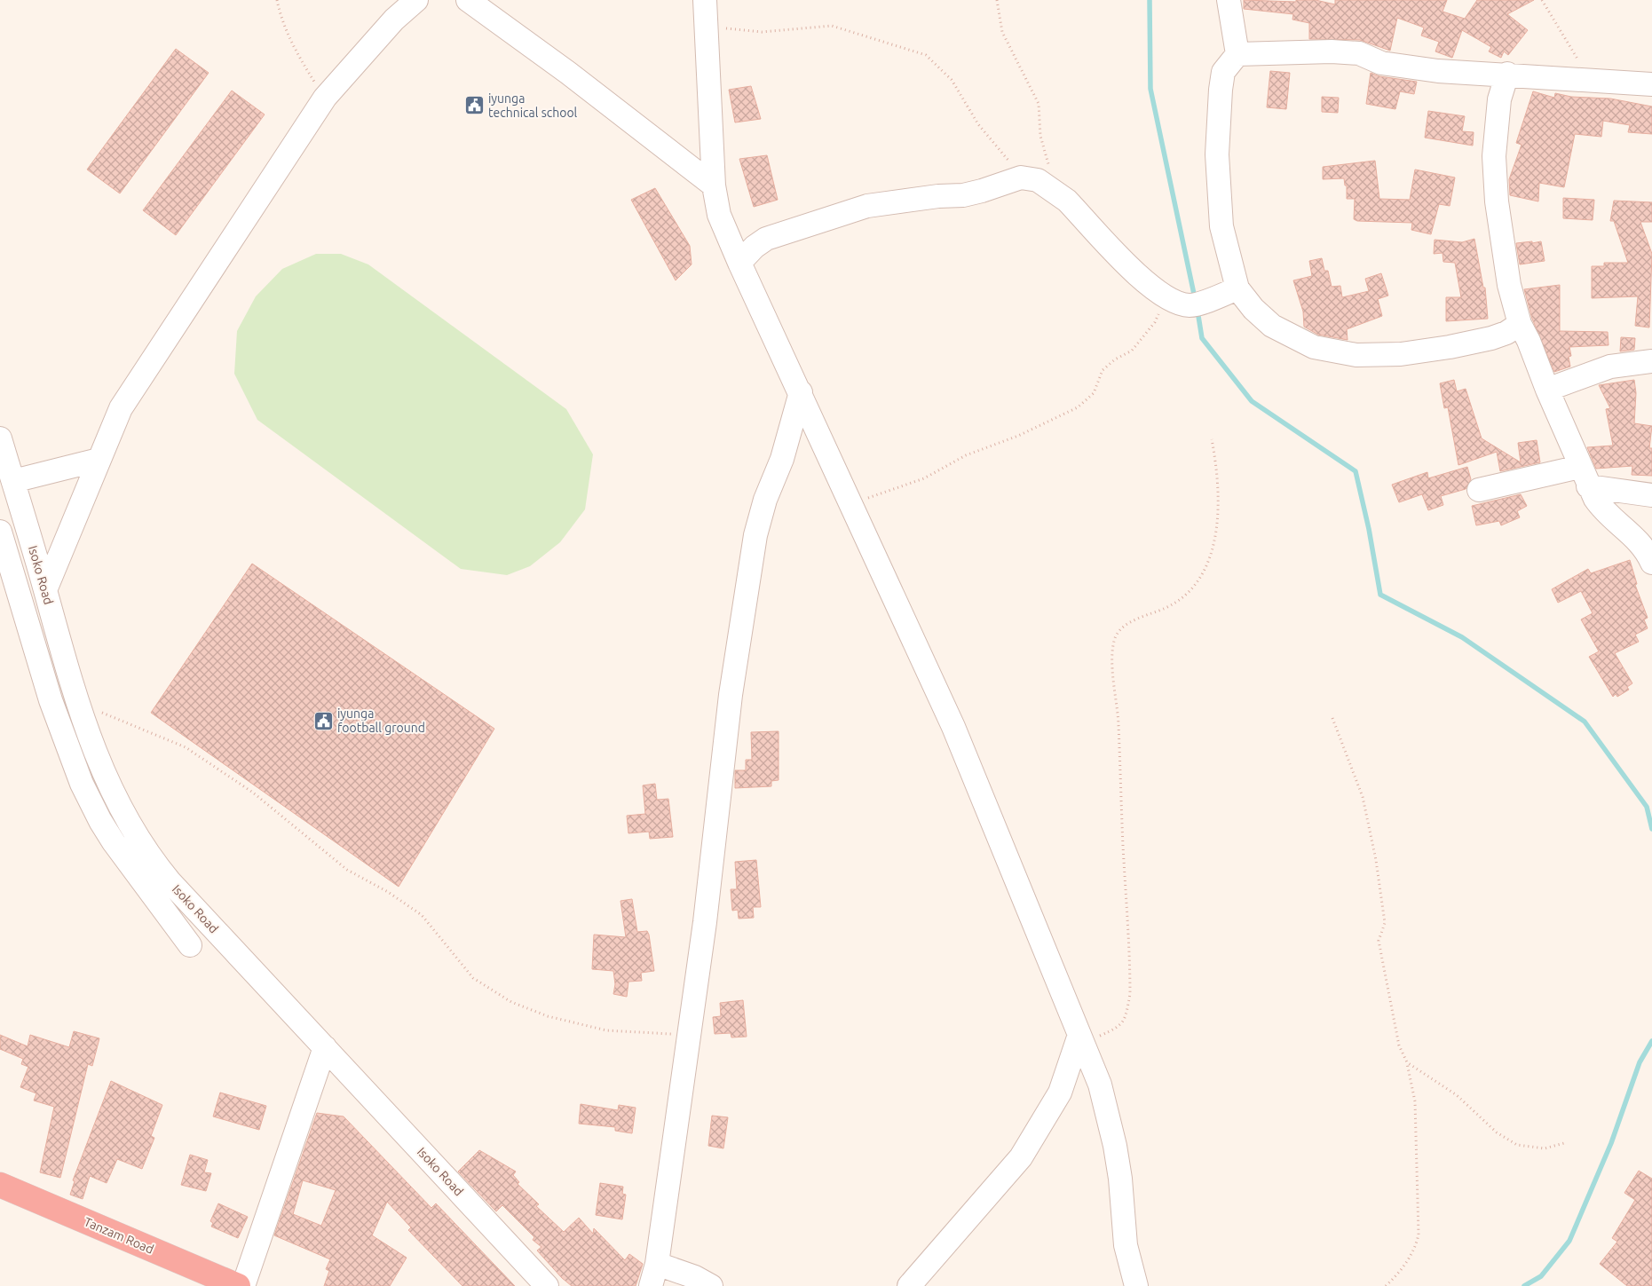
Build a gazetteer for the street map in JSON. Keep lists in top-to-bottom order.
{
  "streets": {
    "highway": ["Tanzam Road"],
    "street": ["Isoko Road"]
  },
  "places": {
    "public building": ["iyunga technical school", "iyunga football ground"]
  }
}
